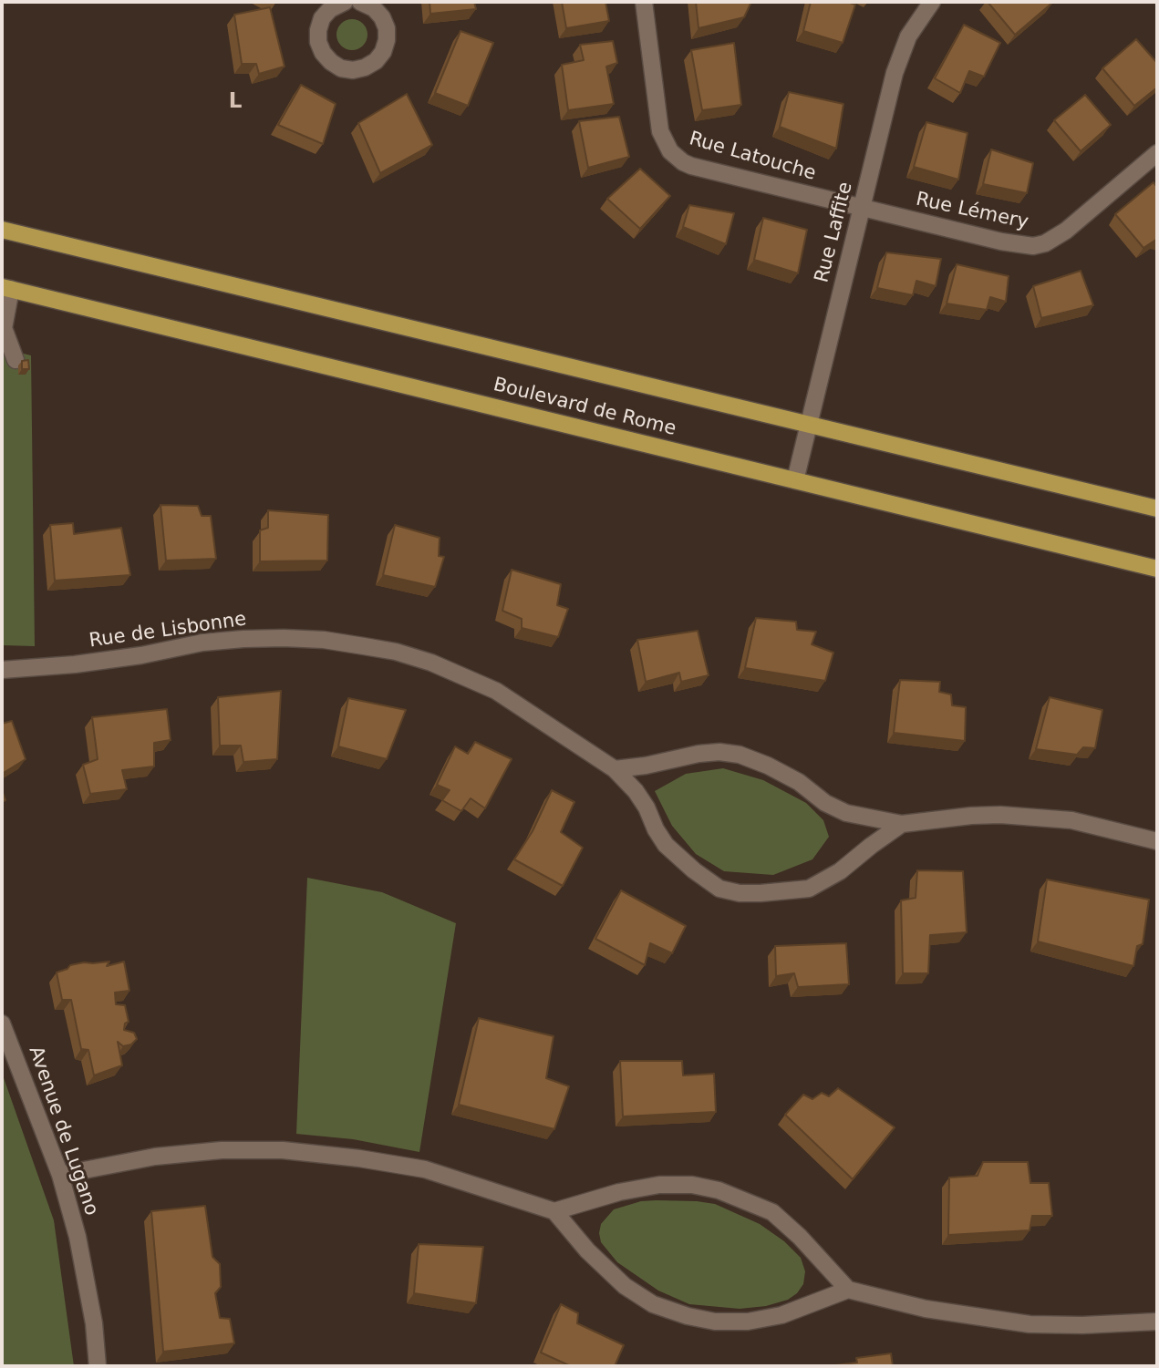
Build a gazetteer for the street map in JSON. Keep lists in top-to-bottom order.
{
  "streets": {
    "main road": ["Boulevard de Rome"],
    "street": [
      "Rue Latouche",
      "Rue Lémery",
      "Rue Laffite",
      "Rue de Lisbonne",
      "Avenue de Lugano"
    ]
  },
  "crossings": [
    ["Rue Latouche", "Rue Lémery"],
    ["Rue Latouche", "Rue Laffite"],
    ["Rue Lémery", "Rue Laffite"],
    ["Rue Laffite", "Boulevard de Rome"]
  ],
  "districts": ["L"]
}
